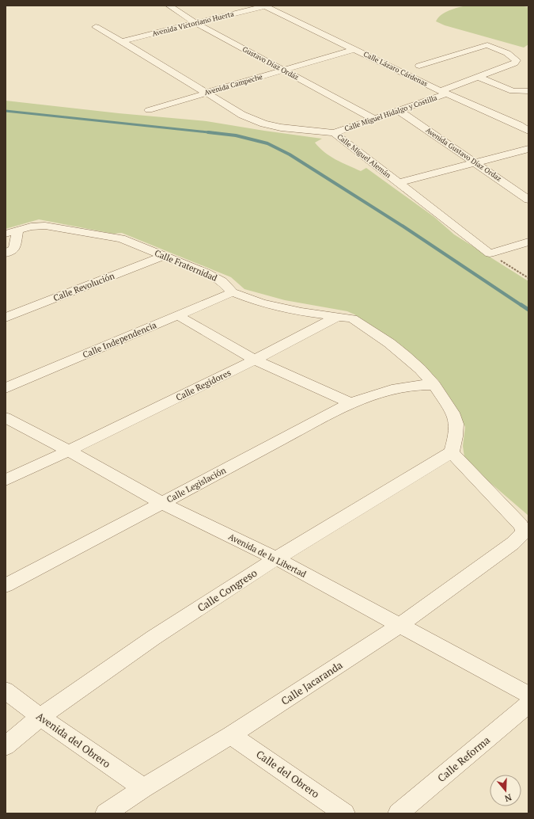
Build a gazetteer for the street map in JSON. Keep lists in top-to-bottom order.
{
  "streets": {
    "street": [
      "Avenida Victoriano Huerta",
      "Gustavo Díaz Ordáz",
      "Calle Lázaro Cárdenas",
      "Avenida Campeche",
      "Calle Miguel Hidalgo y Costilla",
      "Avenida Gustavo Díaz Ordaz",
      "Calle Miguel Alemán",
      "Calle Fraternidad",
      "Calle Revolución",
      "Calle Independencia",
      "Calle Regidores",
      "Calle Legislación",
      "Avenida de la Libertad",
      "Calle Congreso",
      "Calle Jacaranda",
      "Avenida del Obrero",
      "Calle Reforma",
      "Calle del Obrero"
    ]
  },
  "crossings": [
    ["Avenida Victoriano Huerta", "Gustavo Díaz Ordáz"],
    ["Avenida Victoriano Huerta", "Calle Lázaro Cárdenas"],
    ["Avenida Victoriano Huerta", "Calle Miguel Alemán"],
    ["Gustavo Díaz Ordáz", "Avenida Campeche"],
    ["Gustavo Díaz Ordáz", "Calle Miguel Hidalgo y Costilla"],
    ["Calle Lázaro Cárdenas", "Avenida Campeche"],
    ["Calle Lázaro Cárdenas", "Calle Miguel Hidalgo y Costilla"],
    ["Avenida Campeche", "Calle Miguel Alemán"],
    ["Calle Miguel Hidalgo y Costilla", "Avenida Gustavo Díaz Ordaz"],
    ["Calle Miguel Hidalgo y Costilla", "Calle Miguel Alemán"],
    ["Calle Fraternidad", "Calle Revolución"],
    ["Calle Fraternidad", "Calle Independencia"],
    ["Calle Fraternidad", "Calle Regidores"],
    ["Calle Fraternidad", "Calle Legislación"],
    ["Calle Fraternidad", "Calle Congreso"],
    ["Calle Fraternidad", "Calle Jacaranda"],
    ["Calle Regidores", "Avenida de la Libertad"],
    ["Calle Legislación", "Avenida de la Libertad"],
    ["Avenida de la Libertad", "Calle Congreso"],
    ["Avenida de la Libertad", "Calle Jacaranda"],
    ["Calle Congreso", "Calle Jacaranda"],
    ["Calle Congreso", "Avenida del Obrero"],
    ["Calle Jacaranda", "Avenida del Obrero"],
    ["Calle Jacaranda", "Calle del Obrero"]
  ],
  "north": "bottom"
}
